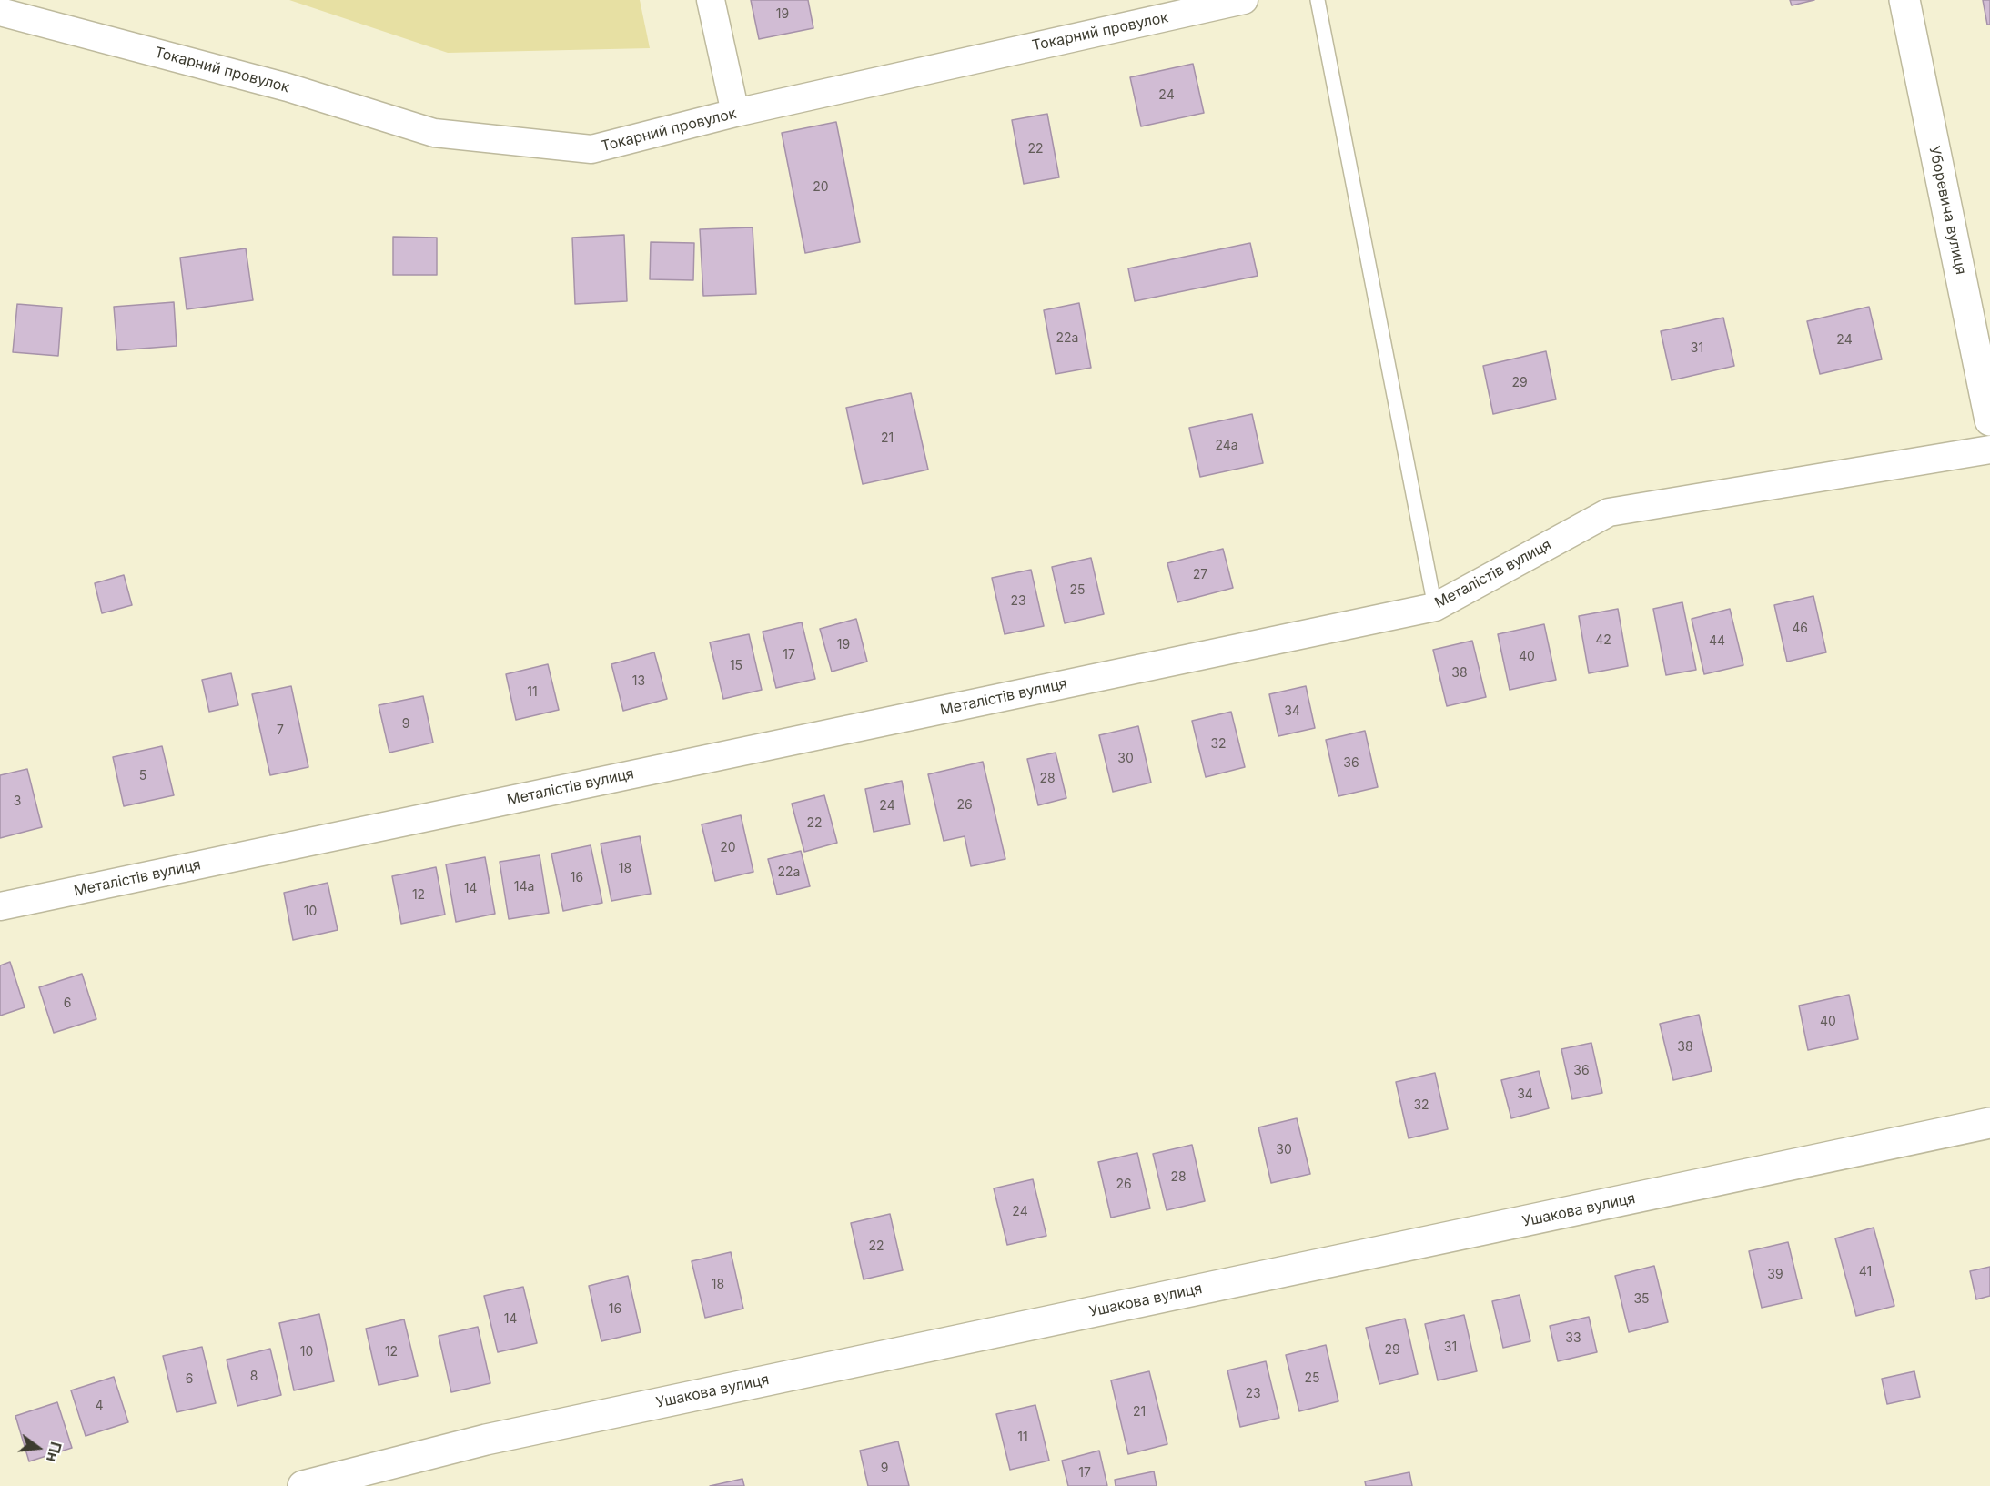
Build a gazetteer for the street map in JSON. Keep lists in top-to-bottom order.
{
  "streets": {
    "street": [
      "Токарний провулок",
      "Уборевича вулиця",
      "Металістів вулиця",
      "Ушакова вулиця"
    ]
  },
  "house_numbers": [
    "19",
    "24",
    "22",
    "20",
    "22а",
    "24",
    "31",
    "29",
    "21",
    "24а",
    "27",
    "25",
    "23",
    "46",
    "42",
    "44",
    "19",
    "17",
    "40",
    "15",
    "38",
    "13",
    "11",
    "34",
    "9",
    "7",
    "32",
    "30",
    "36",
    "5",
    "28",
    "3",
    "26",
    "24",
    "22",
    "20",
    "18",
    "22а",
    "16",
    "14а",
    "14",
    "12",
    "10",
    "6",
    "40",
    "38",
    "36",
    "34",
    "32",
    "30",
    "28",
    "26",
    "24",
    "22",
    "41",
    "39",
    "18",
    "35",
    "16",
    "14",
    "33",
    "31",
    "29",
    "10",
    "12",
    "8",
    "25",
    "6",
    "23",
    "4",
    "21",
    "11",
    "9",
    "17"
  ],
  "north": "right"
}
